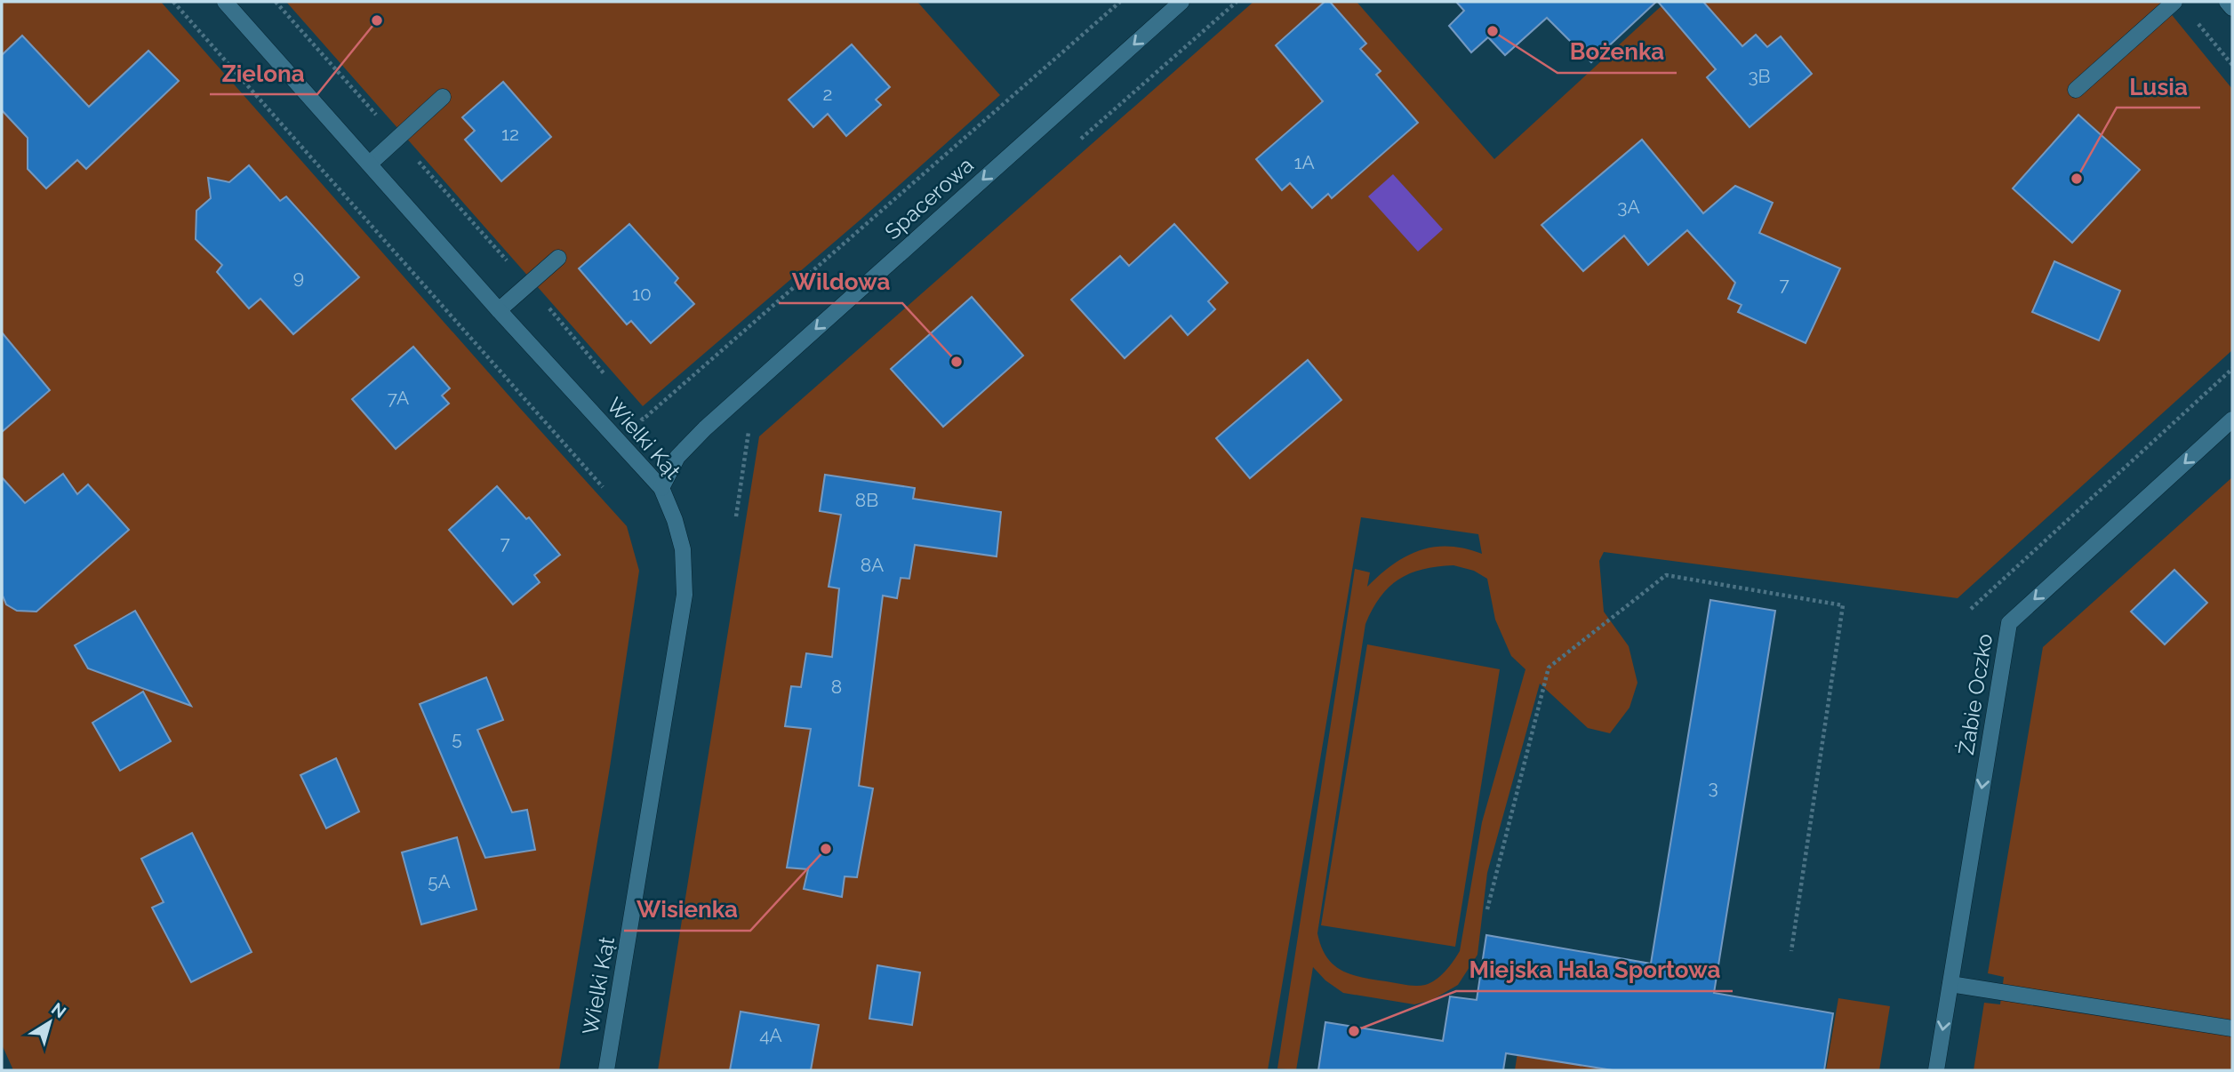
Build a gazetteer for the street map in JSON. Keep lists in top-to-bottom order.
{
  "streets": {
    "street": ["Spacerowa", "Wielki Kąt", "Żabie Oczko"]
  },
  "crossings": [
    ["Spacerowa", "Wielki Kąt"]
  ],
  "one_way": ["Spacerowa", "Żabie Oczko"],
  "places": [
    "Zielona",
    "Bożenka",
    "Lusia",
    "Wildowa",
    "Wisienka",
    "Miejska Hala Sportowa"
  ],
  "house_numbers": [
    "3B",
    "2",
    "12",
    "1A",
    "3A",
    "9",
    "7",
    "10",
    "7A",
    "8B",
    "7",
    "8A",
    "8",
    "5",
    "3",
    "5A",
    "4A"
  ],
  "north": "top right"
}
